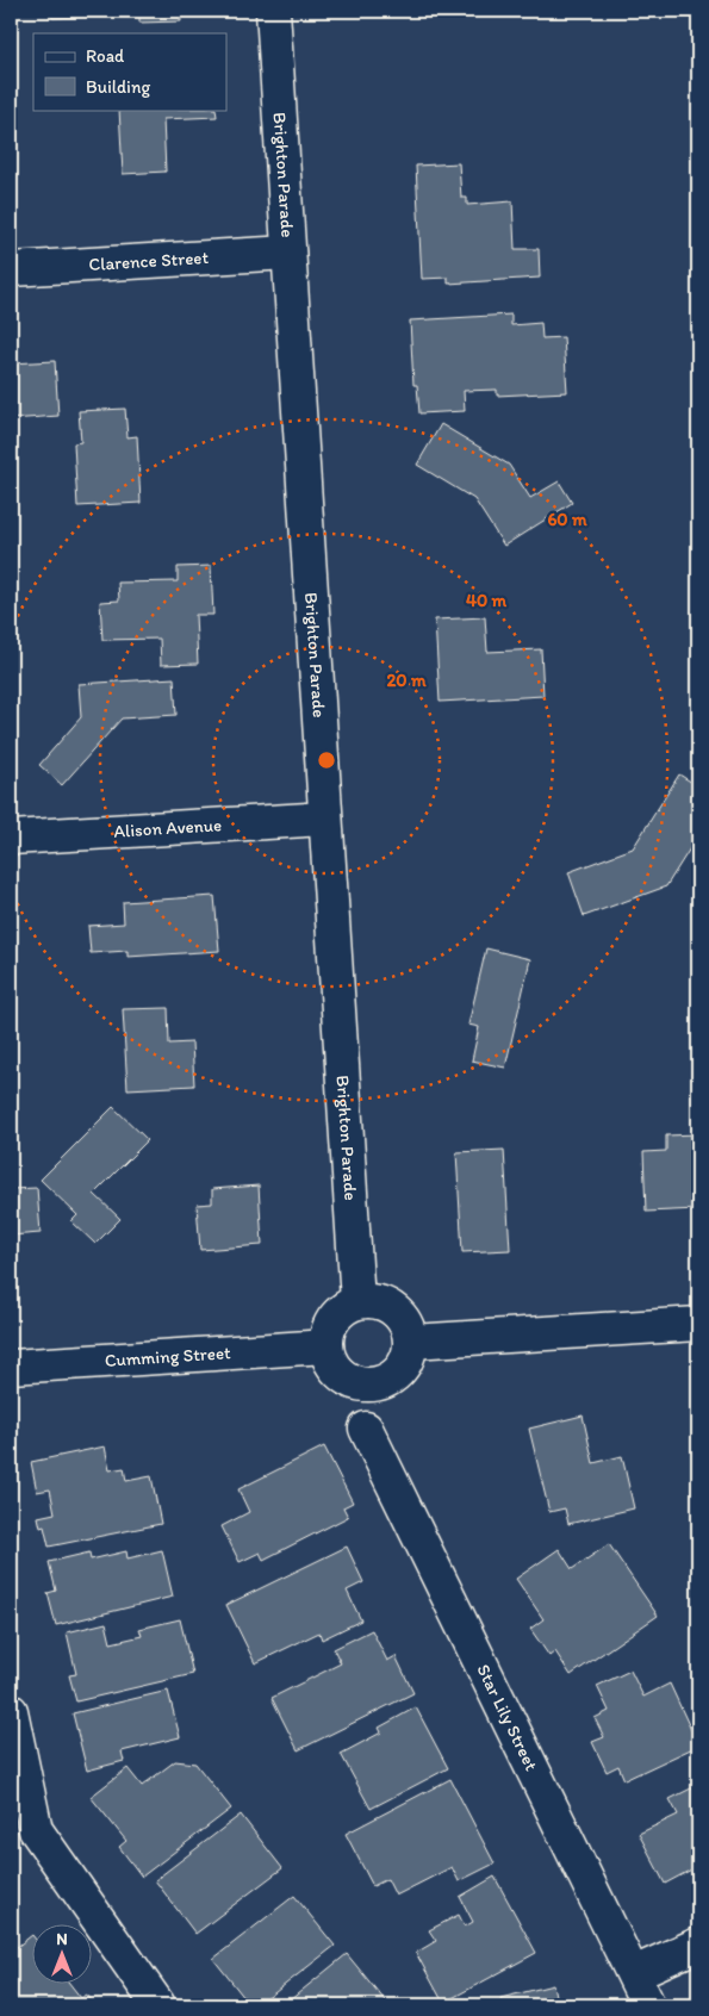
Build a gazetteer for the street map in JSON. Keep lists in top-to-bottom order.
{
  "streets": {
    "street": [
      "Brighton Parade",
      "Clarence Street",
      "Alison Avenue",
      "Cumming Street",
      "Star Lily Street"
    ]
  },
  "crossings": [
    ["Brighton Parade", "Clarence Street"],
    ["Brighton Parade", "Alison Avenue"],
    ["Brighton Parade", "Cumming Street"]
  ],
  "legend": ["Road", "Building"],
  "north": "top",
  "rings": ["60 m", "40 m", "20 m"]
}
